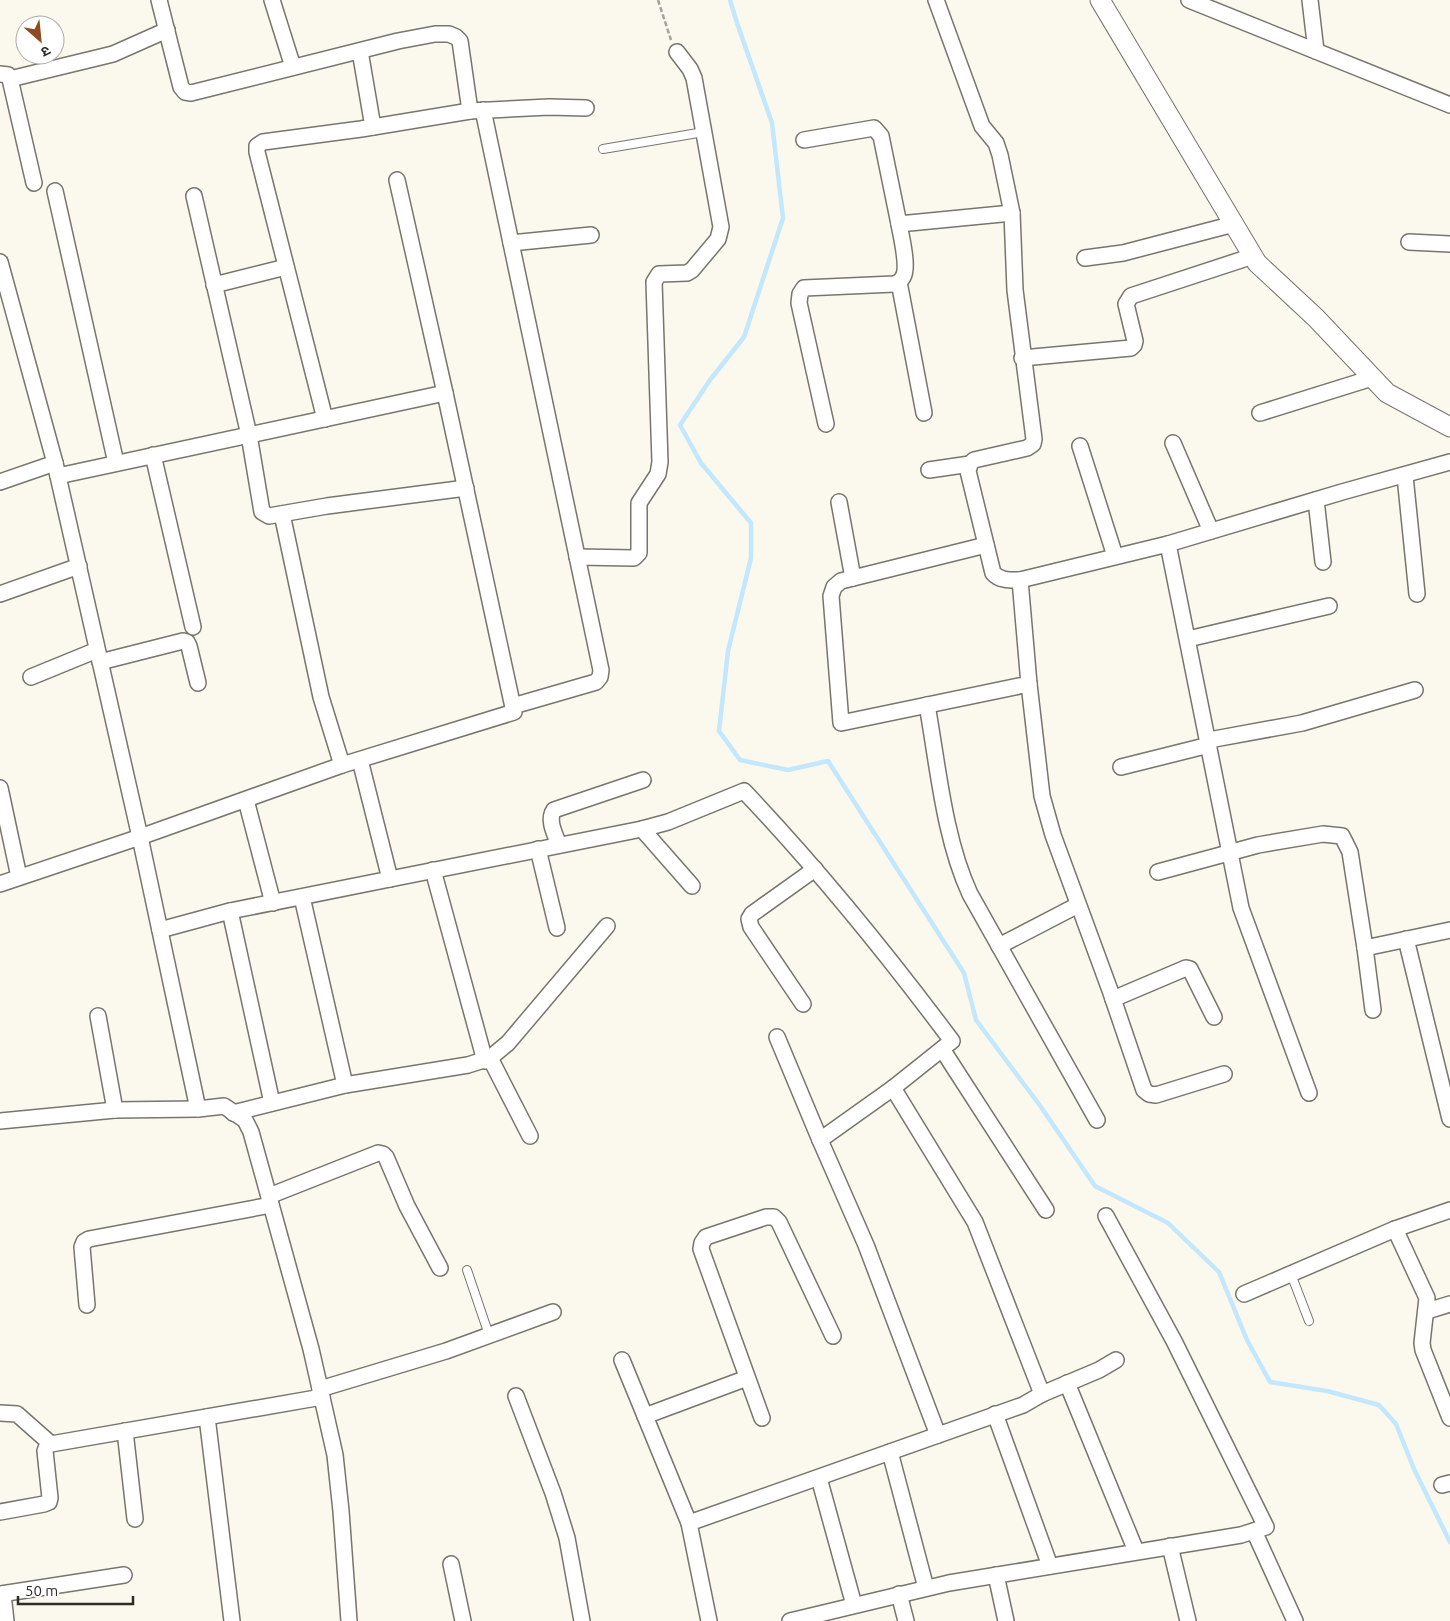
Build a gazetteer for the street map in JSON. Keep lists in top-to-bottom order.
{
  "scale_bar": "50 m",
  "north": "bottom right"
}
